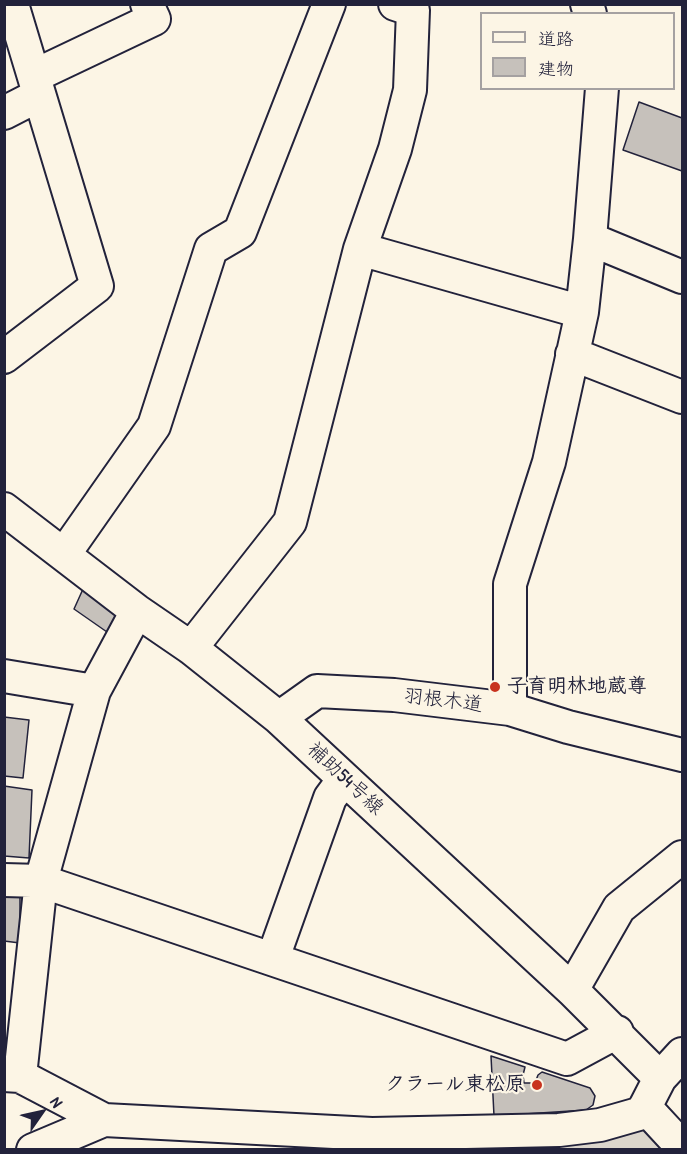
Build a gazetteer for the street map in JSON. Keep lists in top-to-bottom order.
{
  "streets": {
    "street": ["羽根木道", "補助54号線"]
  },
  "crossings": [
    ["羽根木道", "補助54号線"]
  ],
  "places": ["子育明林地蔵尊", "クラール東松原"],
  "legend": ["道路", "建物"],
  "north": "top right"
}
